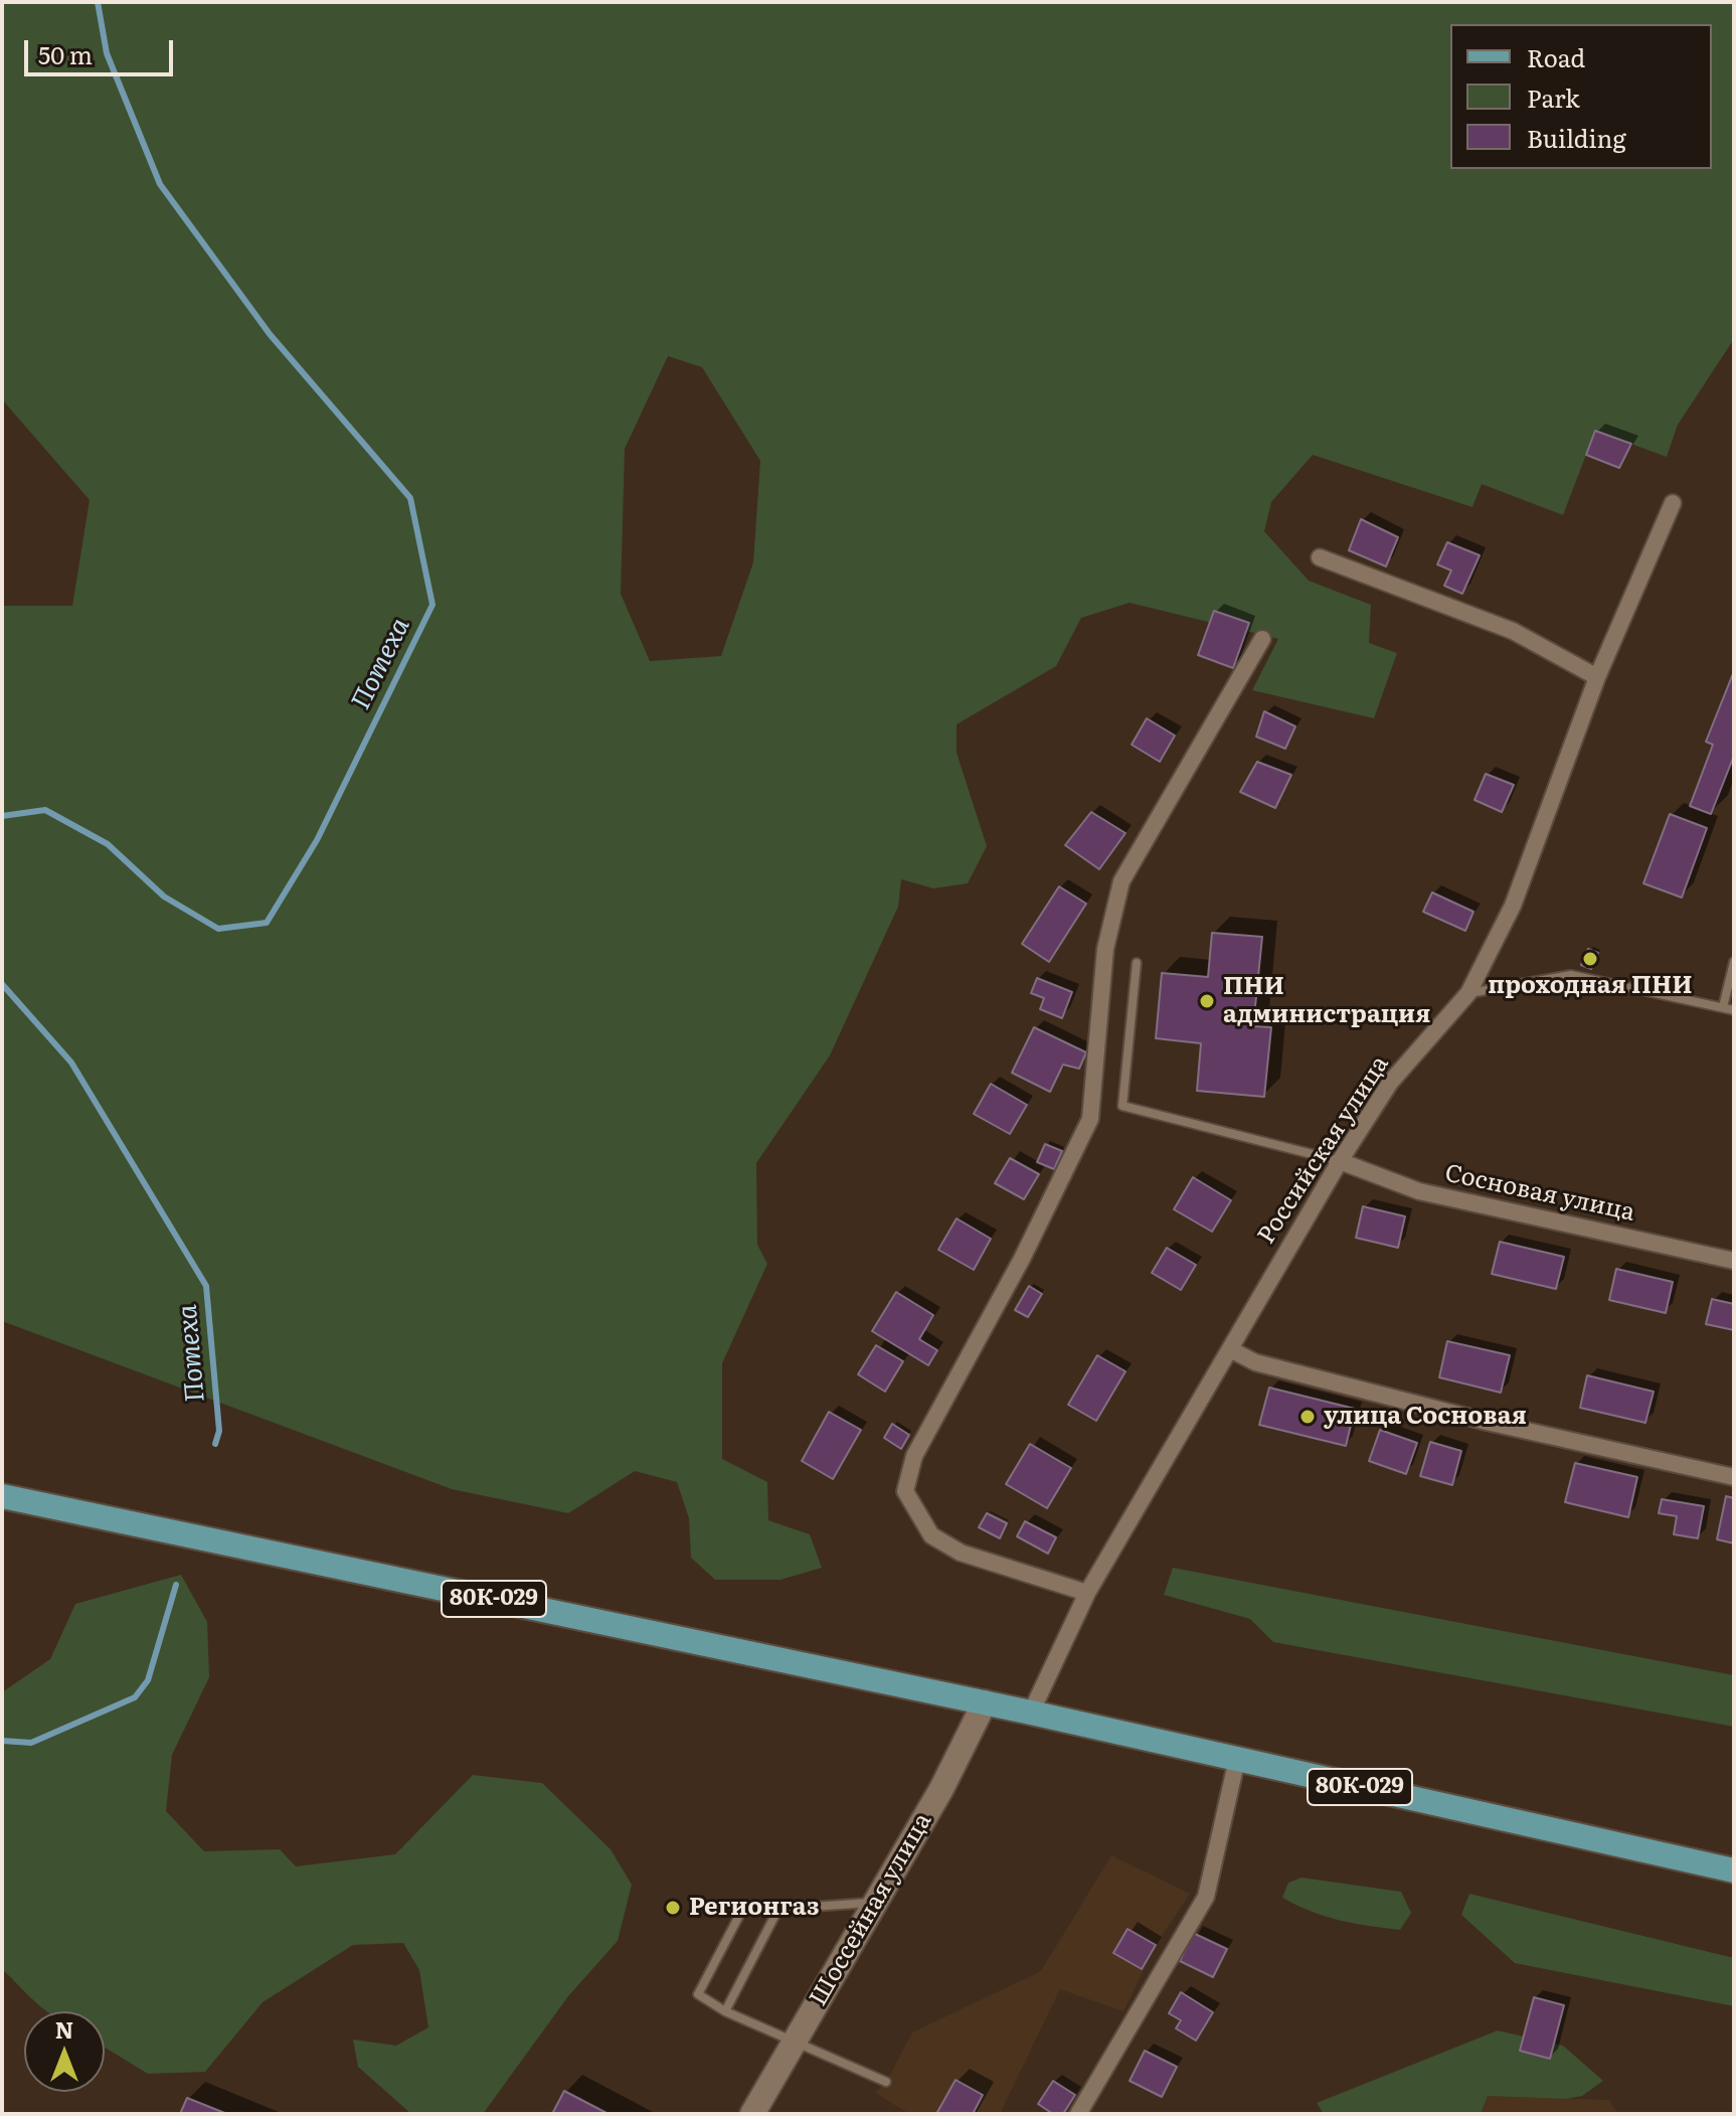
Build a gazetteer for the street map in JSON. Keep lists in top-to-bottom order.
{
  "streets": {
    "main road": ["80К-029"],
    "street": ["Российская улица", "Сосновая улица", "Шоссейная улица"]
  },
  "crossings": [
    ["Российская улица", "Сосновая улица"],
    ["Российская улица", "80К-029"],
    ["80К-029", "Шоссейная улица"]
  ],
  "water": ["Потеха"],
  "places": [
    "проходная ПНИ",
    "ПНИ администрация",
    "улица Сосновая",
    "Регионгаз"
  ],
  "legend": ["Road", "Park", "Building"],
  "scale_bar": "50 m",
  "north": "top"
}
